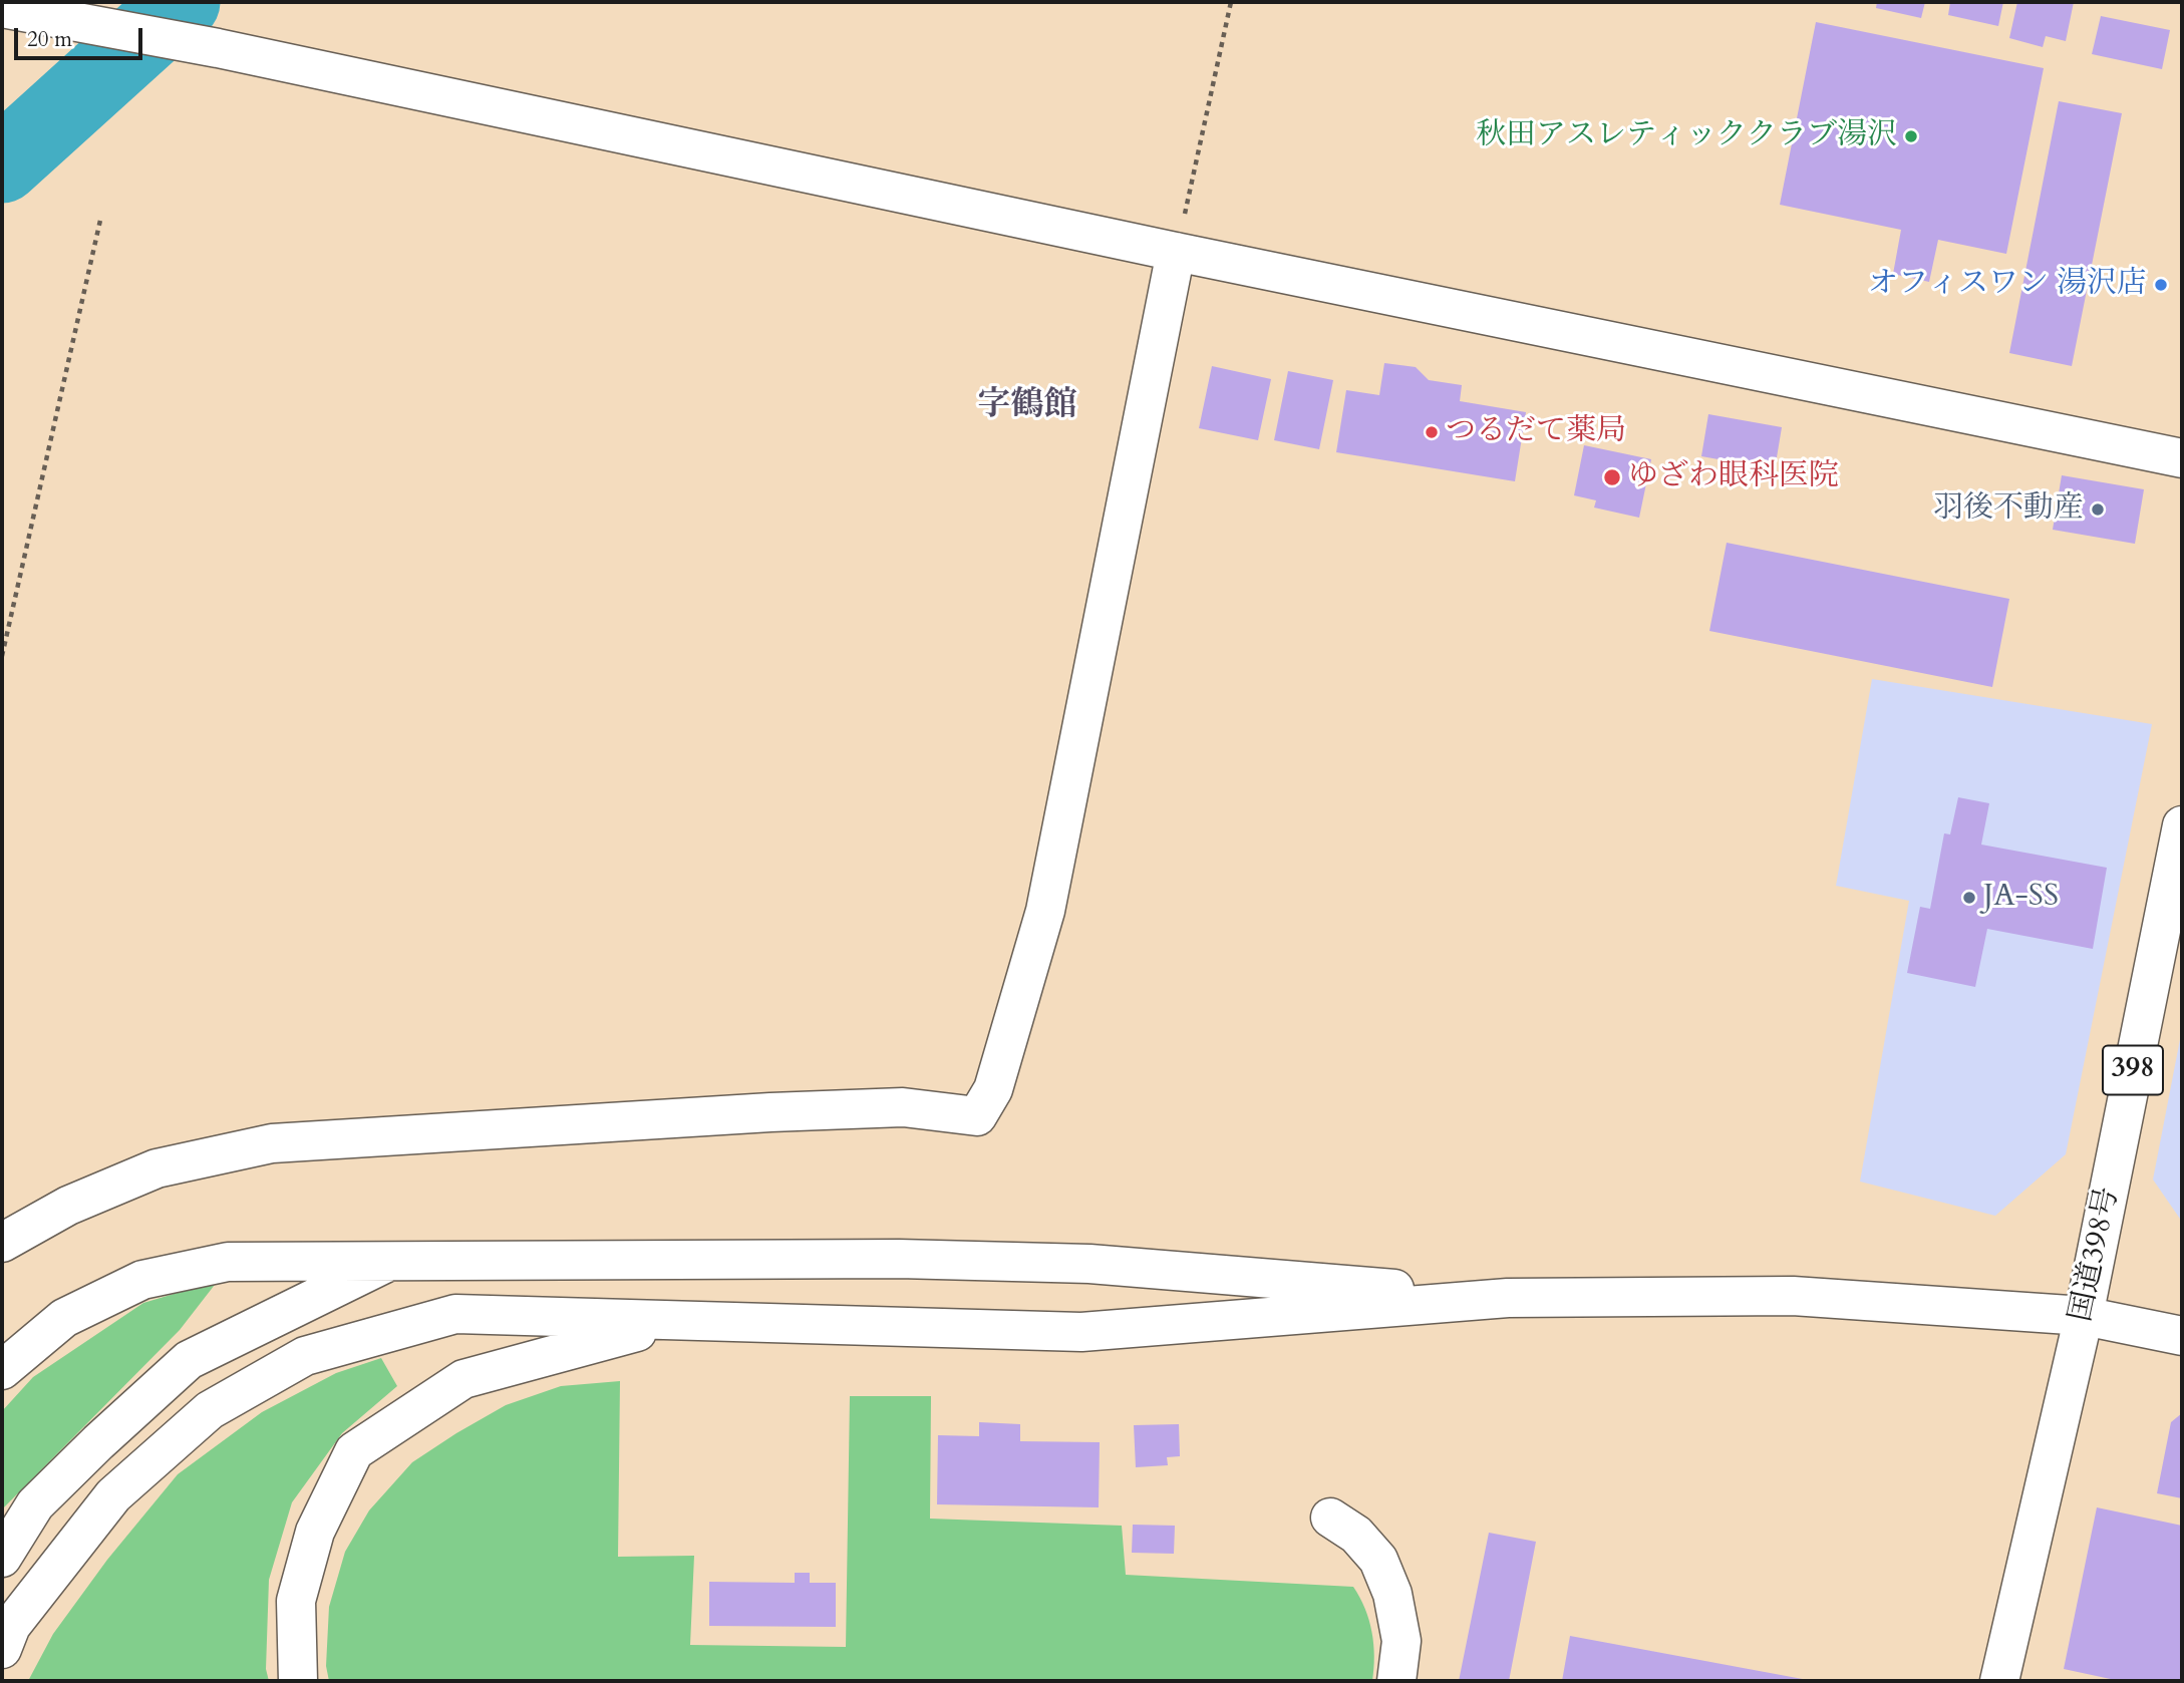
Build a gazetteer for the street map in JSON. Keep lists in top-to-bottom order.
{
  "streets": {
    "main road": ["398", "国道398号"]
  },
  "districts": ["字鶴館"],
  "places": [
    "秋田アスレティッククラブ湯沢",
    "オフィスワン 湯沢店",
    "つるだて薬局",
    "ゆざわ眼科医院",
    "羽後不動産",
    "JA-SS"
  ],
  "scale_bar": "20 m"
}
